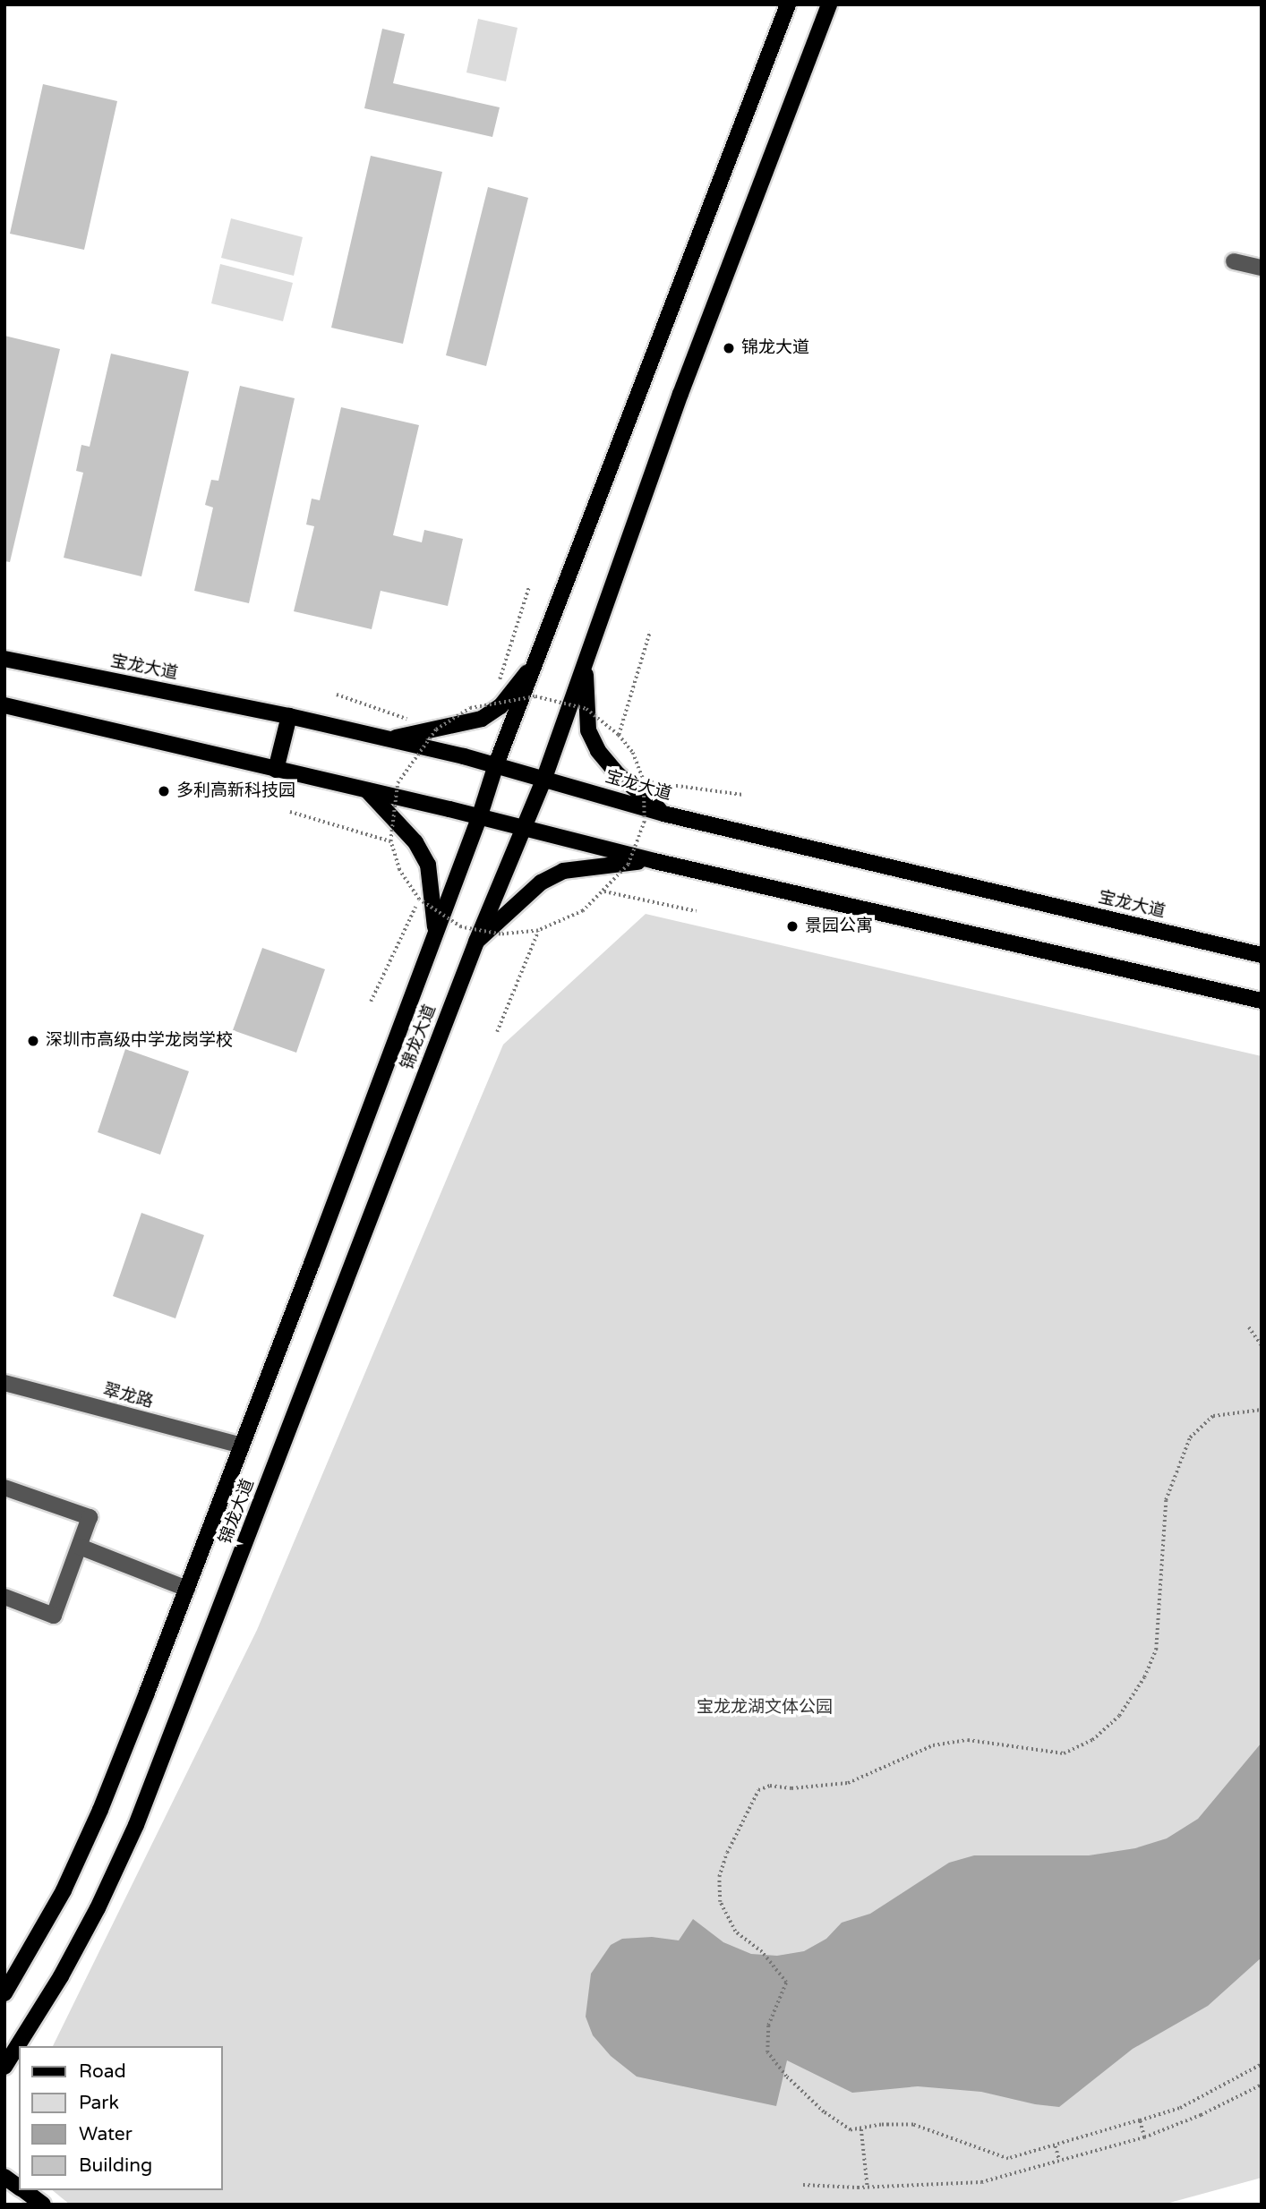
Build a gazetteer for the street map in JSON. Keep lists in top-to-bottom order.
{
  "streets": {
    "main road": ["宝龙大道", "锦龙大道"],
    "street": ["翠龙路"]
  },
  "crossings": [
    ["宝龙大道", "锦龙大道"],
    ["锦龙大道", "翠龙路"]
  ],
  "parks": ["宝龙龙湖文体公园"],
  "places": [
    "锦龙大道",
    "多利高新科技园",
    "景园公寓",
    "深圳市高级中学龙岗学校"
  ],
  "legend": [
    "Road",
    "Park",
    "Water",
    "Building"
  ]
}
